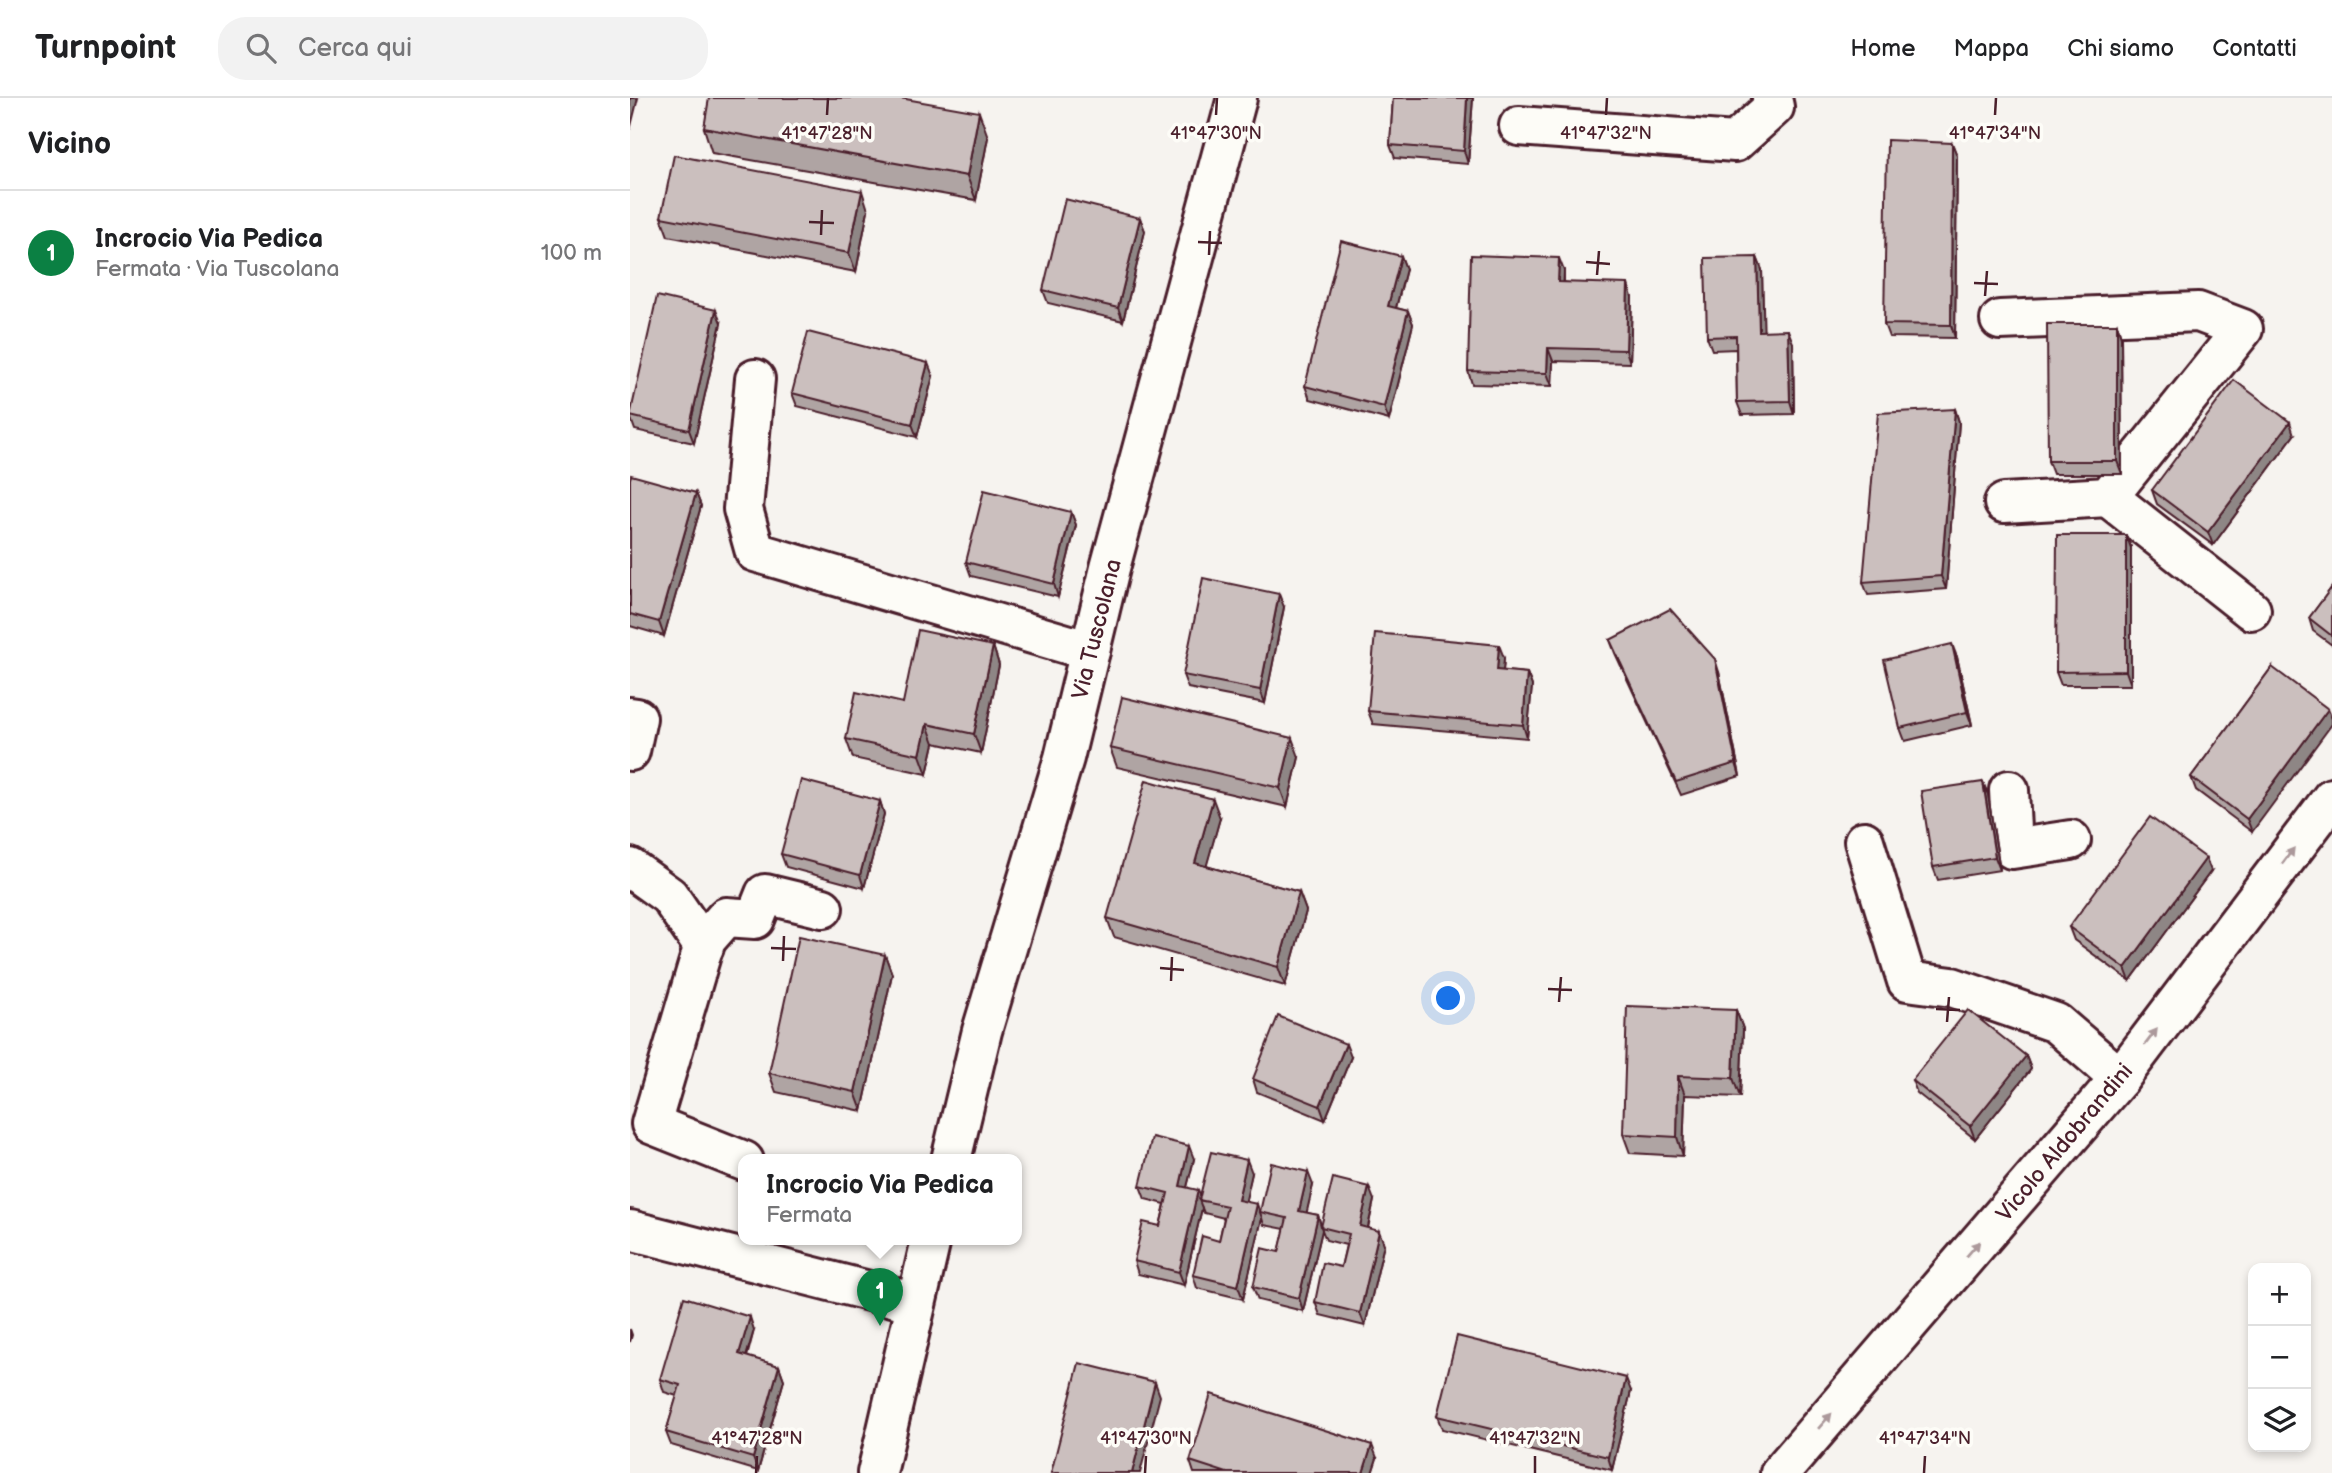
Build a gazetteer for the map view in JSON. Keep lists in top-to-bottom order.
{
  "streets": {
    "main road": ["Via Tuscolana", "Vicolo Aldobrandini"]
  },
  "one_way": ["Vicolo Aldobrandini"],
  "page": {
    "header": "Turnpoint",
    "search": "Cerca qui",
    "nav": [
      "Home",
      "Mappa",
      "Chi siamo",
      "Contatti"
    ],
    "heading": "Vicino",
    "list": [
      {
        "mark": "1",
        "name": "Incrocio Via Pedica",
        "note": "Fermata · Via Tuscolana",
        "value": "100 m"
      }
    ],
    "popup": ["Incrocio Via Pedica", "Fermata"],
    "map_buttons": ["+", "−"],
    "pins": "1"
  },
  "coordinates": [
    "41°47'28\"N",
    "41°47'30\"N",
    "41°47'32\"N",
    "41°47'34\"N"
  ]
}
